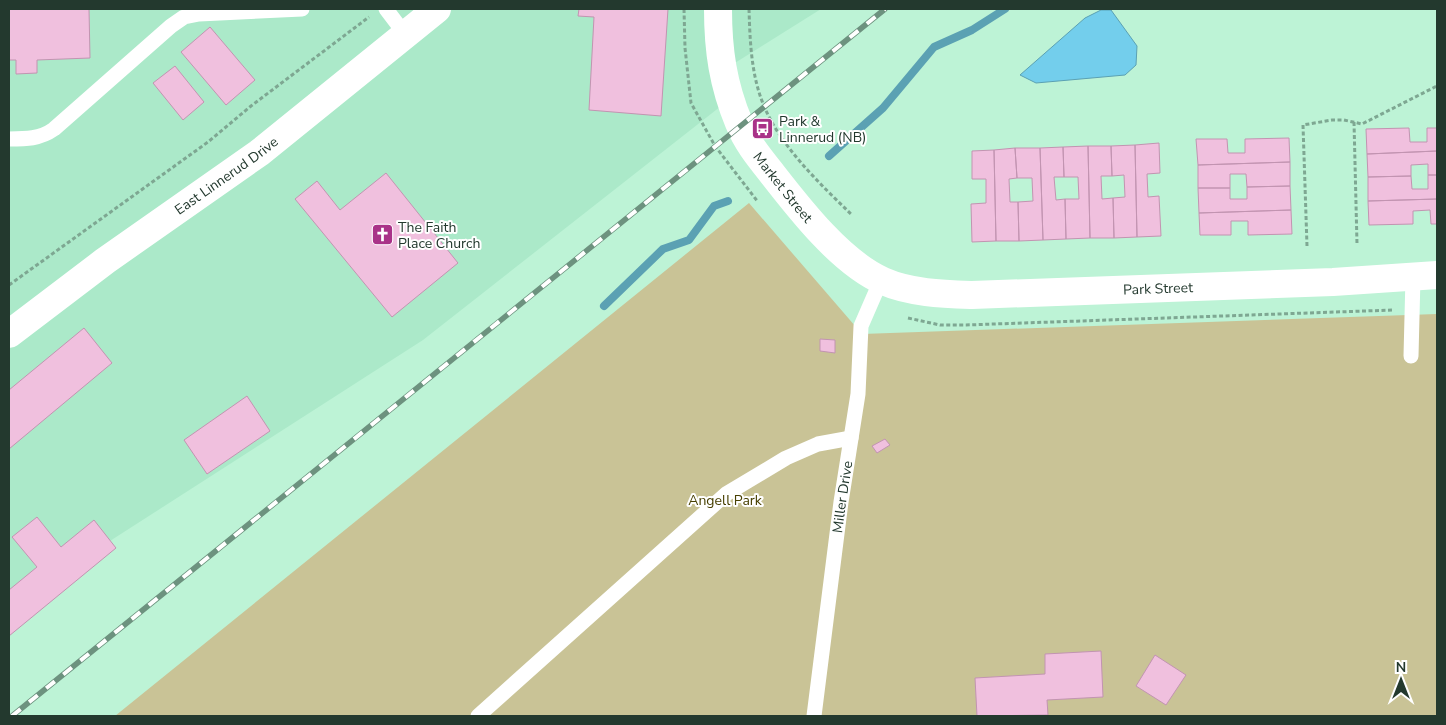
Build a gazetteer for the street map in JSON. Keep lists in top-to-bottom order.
{
  "streets": {
    "street": ["East Linnerud Drive", "Market Street", "Park Street"],
    "lane": ["Miller Drive"]
  },
  "crossings": [
    ["Market Street", "Park Street"],
    ["Market Street", "Miller Drive"],
    ["Park Street", "Miller Drive"]
  ],
  "parks": ["Angell Park"],
  "places": {
    "bus stop": ["Park & Linnerud (NB)"],
    "church": ["The Faith Place Church"]
  },
  "north": "top"
}
